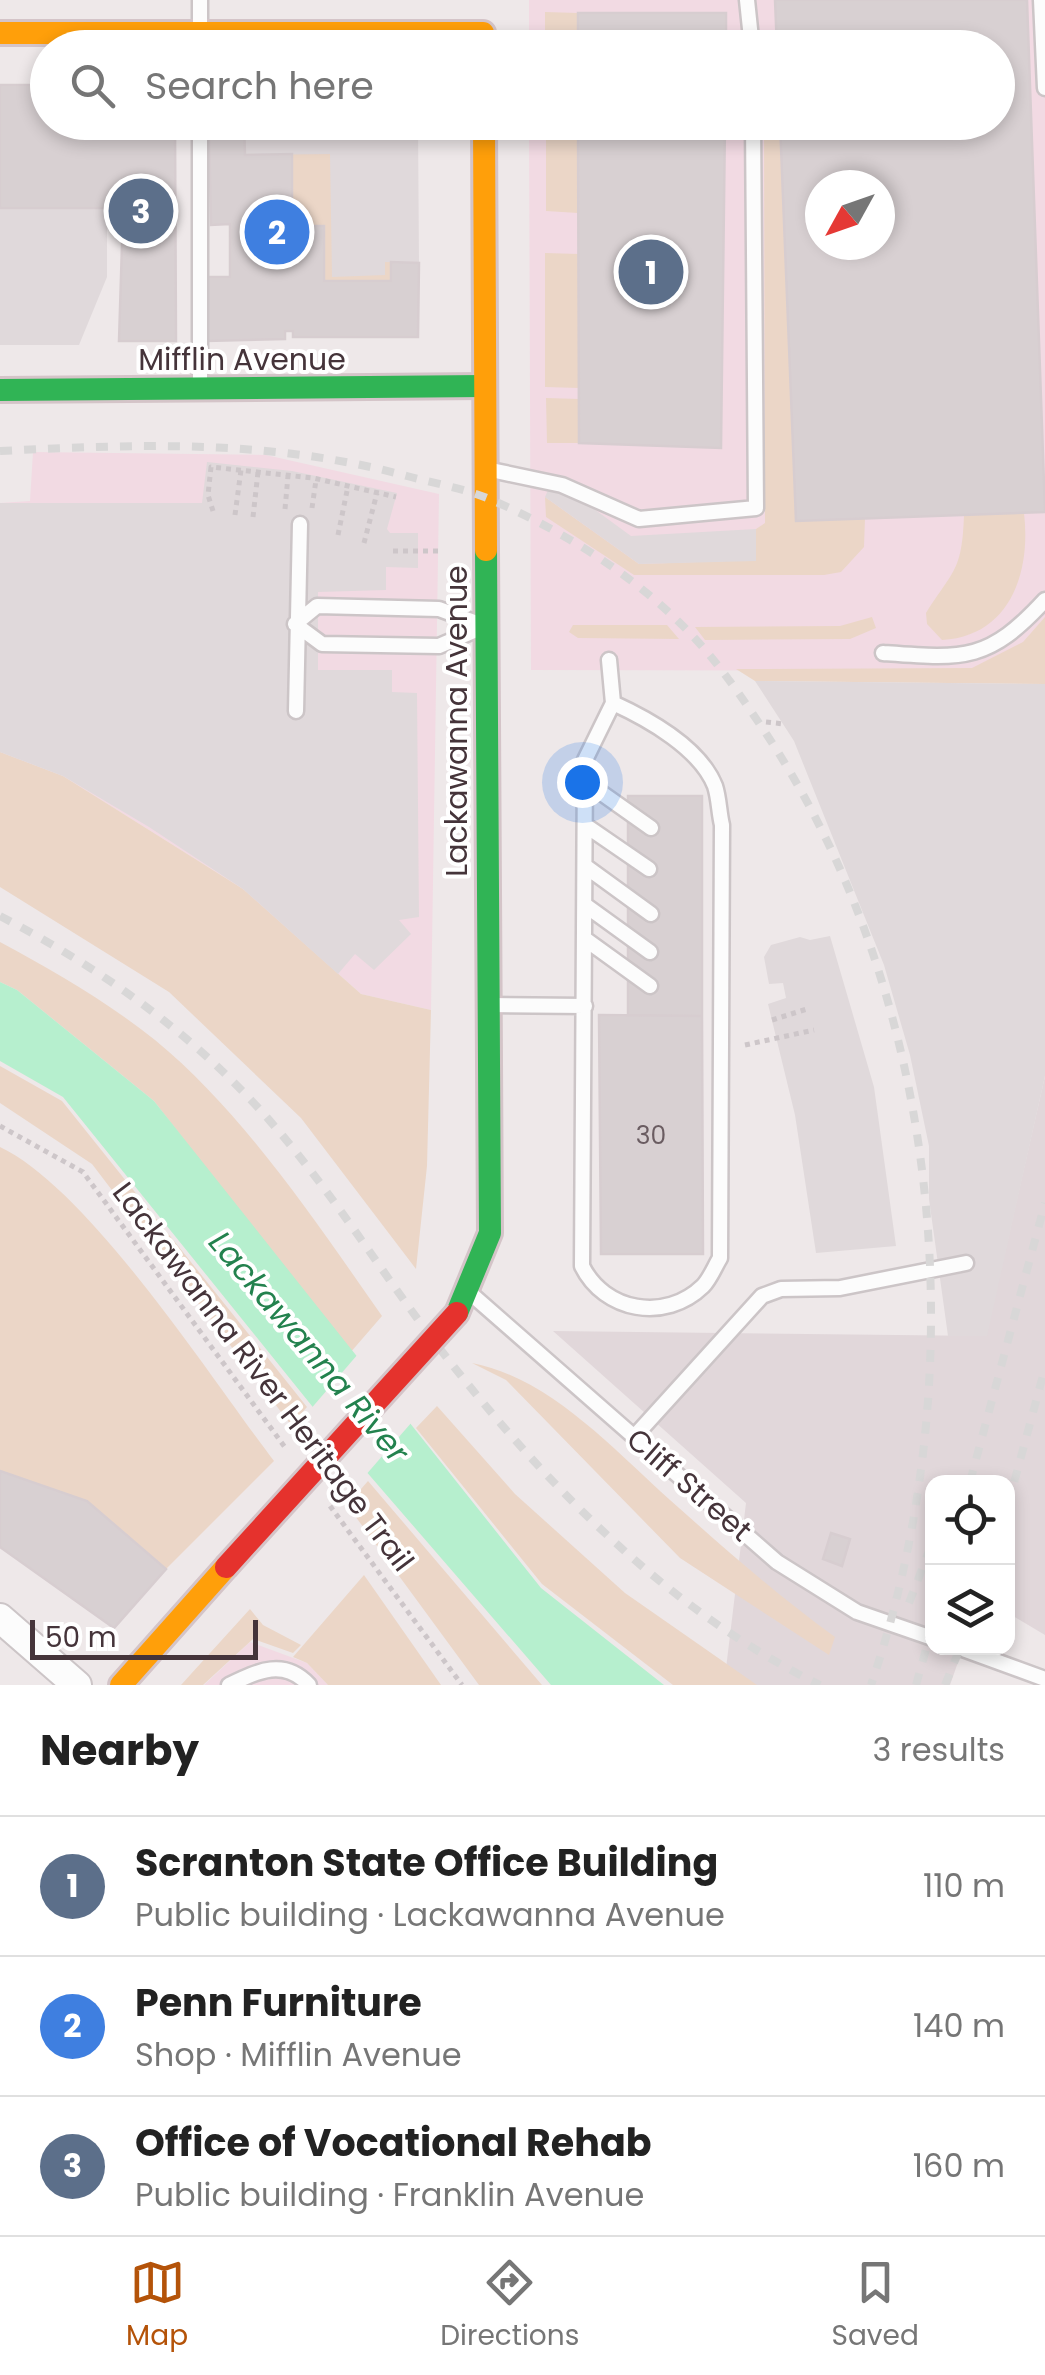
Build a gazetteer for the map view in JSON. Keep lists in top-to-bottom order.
{
  "streets": {
    "main road": ["Mifflin Avenue", "Lackawanna Avenue"],
    "lane": ["Cliff Street"],
    "path": ["Lackawanna River Heritage Trail"]
  },
  "crossings": [
    ["Mifflin Avenue", "Lackawanna Avenue"],
    ["Lackawanna Avenue", "Cliff Street"]
  ],
  "water": ["Lackawanna River"],
  "house_numbers": ["30"],
  "scale_bar": "50 m",
  "north": "bottom left",
  "page": {
    "search": "Search here",
    "pins": ["3", "2", "1"],
    "scale": "50 m",
    "heading": ["Nearby", "3 results"],
    "list": [
      {
        "mark": "1",
        "name": "Scranton State Office Building",
        "note": "Public building · Lackawanna Avenue",
        "value": "110 m"
      },
      {
        "mark": "2",
        "name": "Penn Furniture",
        "note": "Shop · Mifflin Avenue",
        "value": "140 m"
      },
      {
        "mark": "3",
        "name": "Office of Vocational Rehab",
        "note": "Public building · Franklin Avenue",
        "value": "160 m"
      }
    ],
    "nav": ["Map", "Directions", "Saved"]
  }
}
